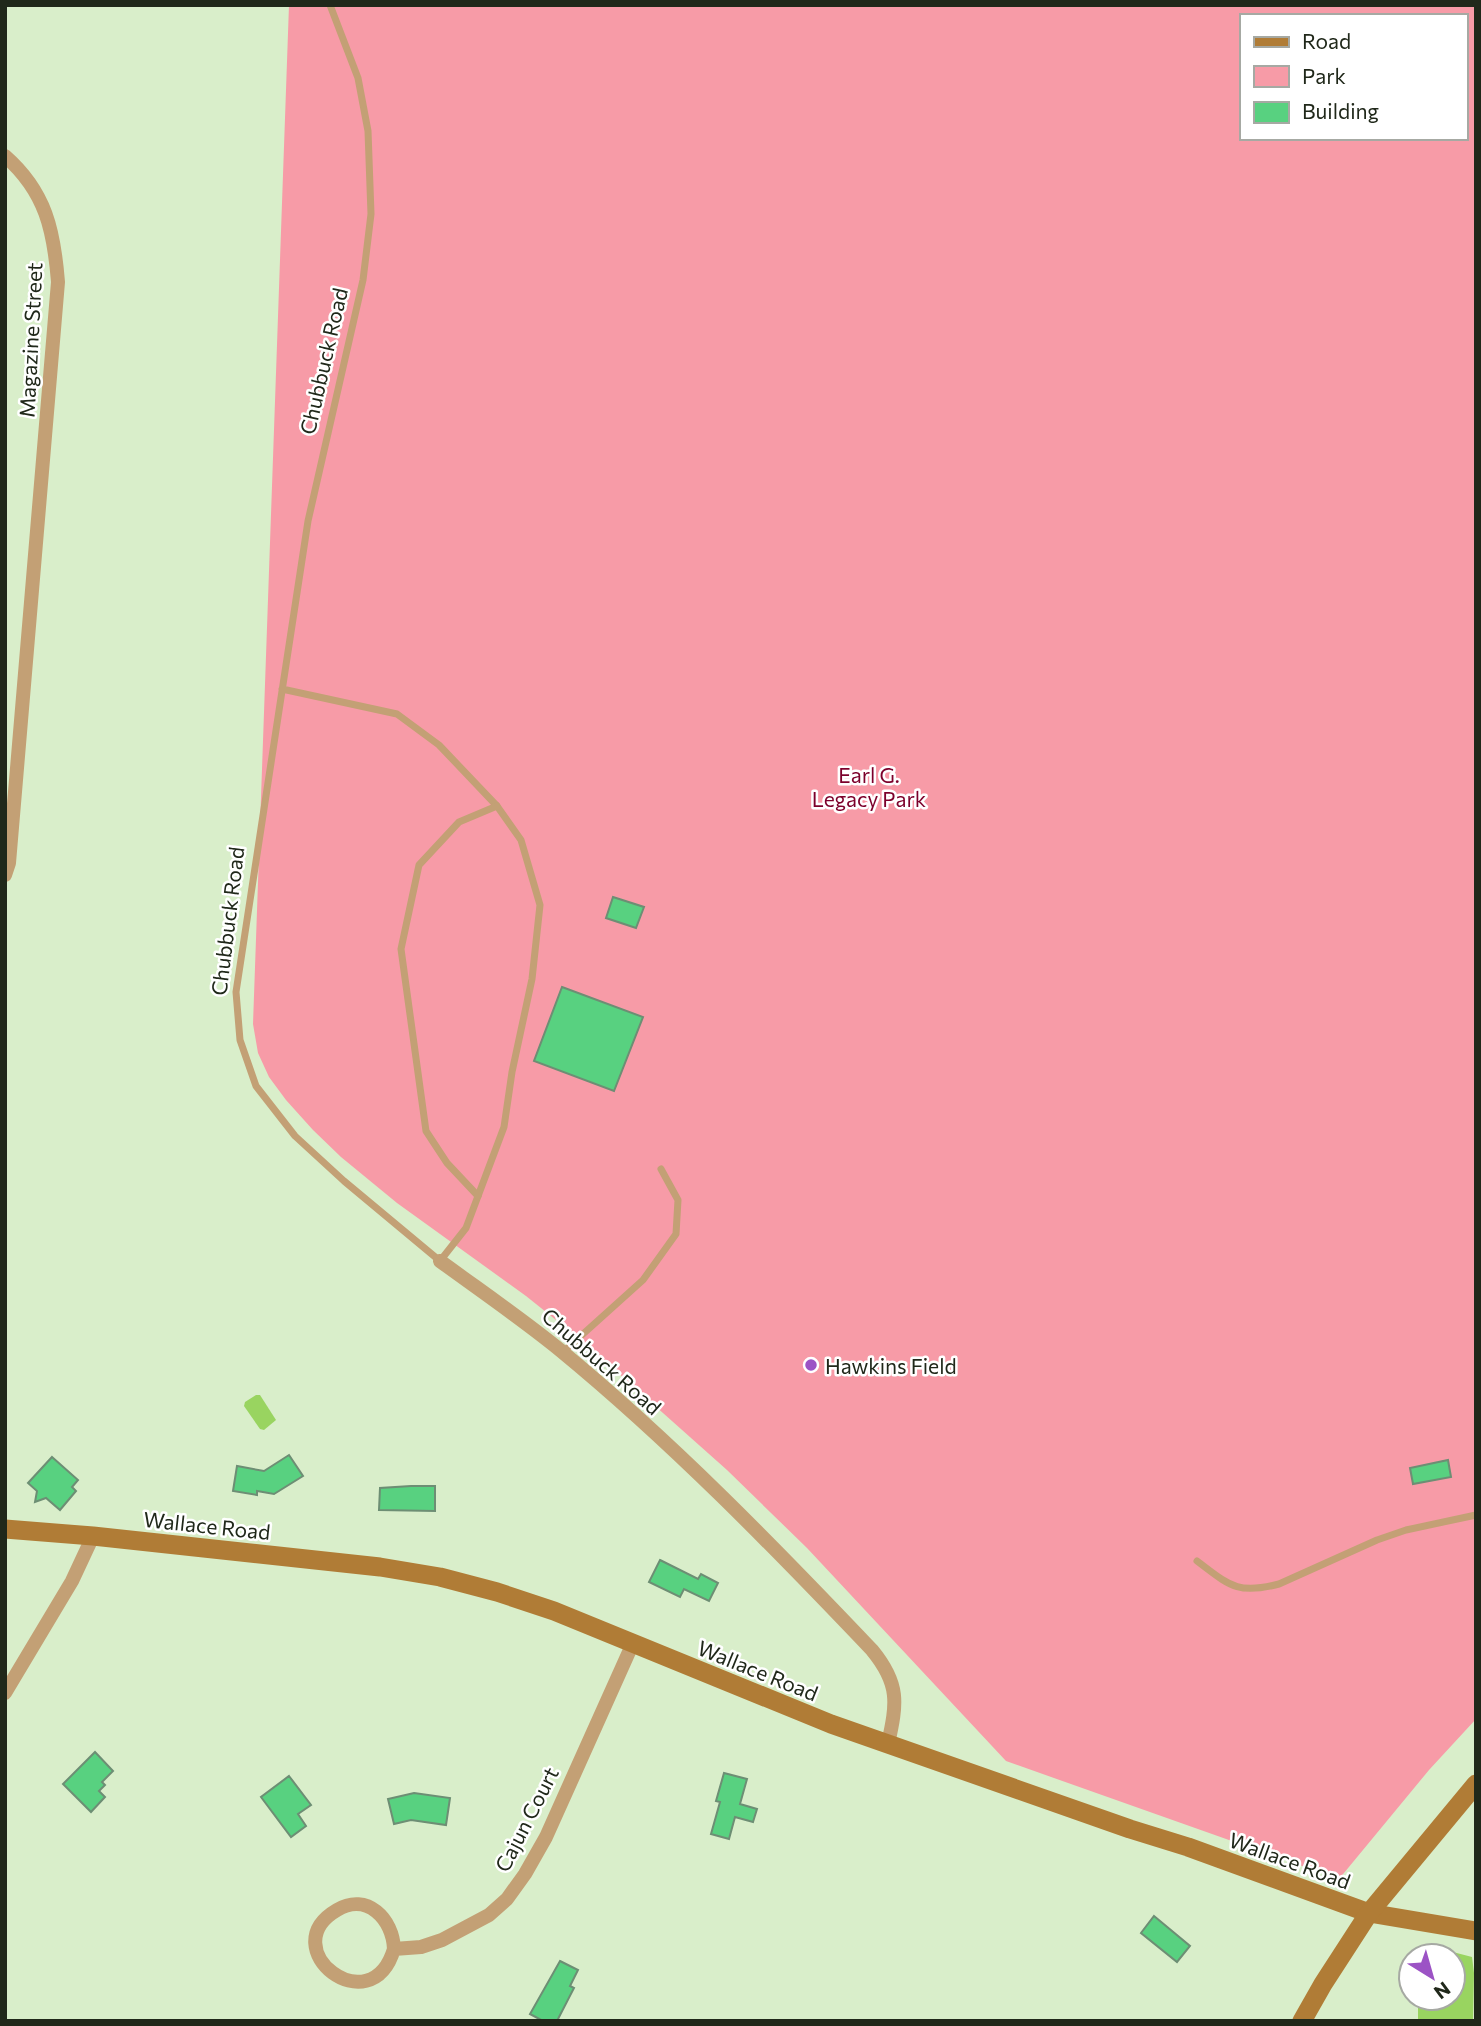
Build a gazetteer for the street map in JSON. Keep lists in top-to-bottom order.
{
  "streets": {
    "street": [
      "Magazine Street",
      "Chubbuck Road",
      "Wallace Road",
      "Cajun Court"
    ]
  },
  "crossings": [
    ["Chubbuck Road", "Wallace Road"],
    ["Wallace Road", "Cajun Court"]
  ],
  "parks": ["Earl G. Legacy Park"],
  "places": ["Hawkins Field"],
  "legend": ["Road", "Park", "Building"],
  "north": "bottom right"
}
